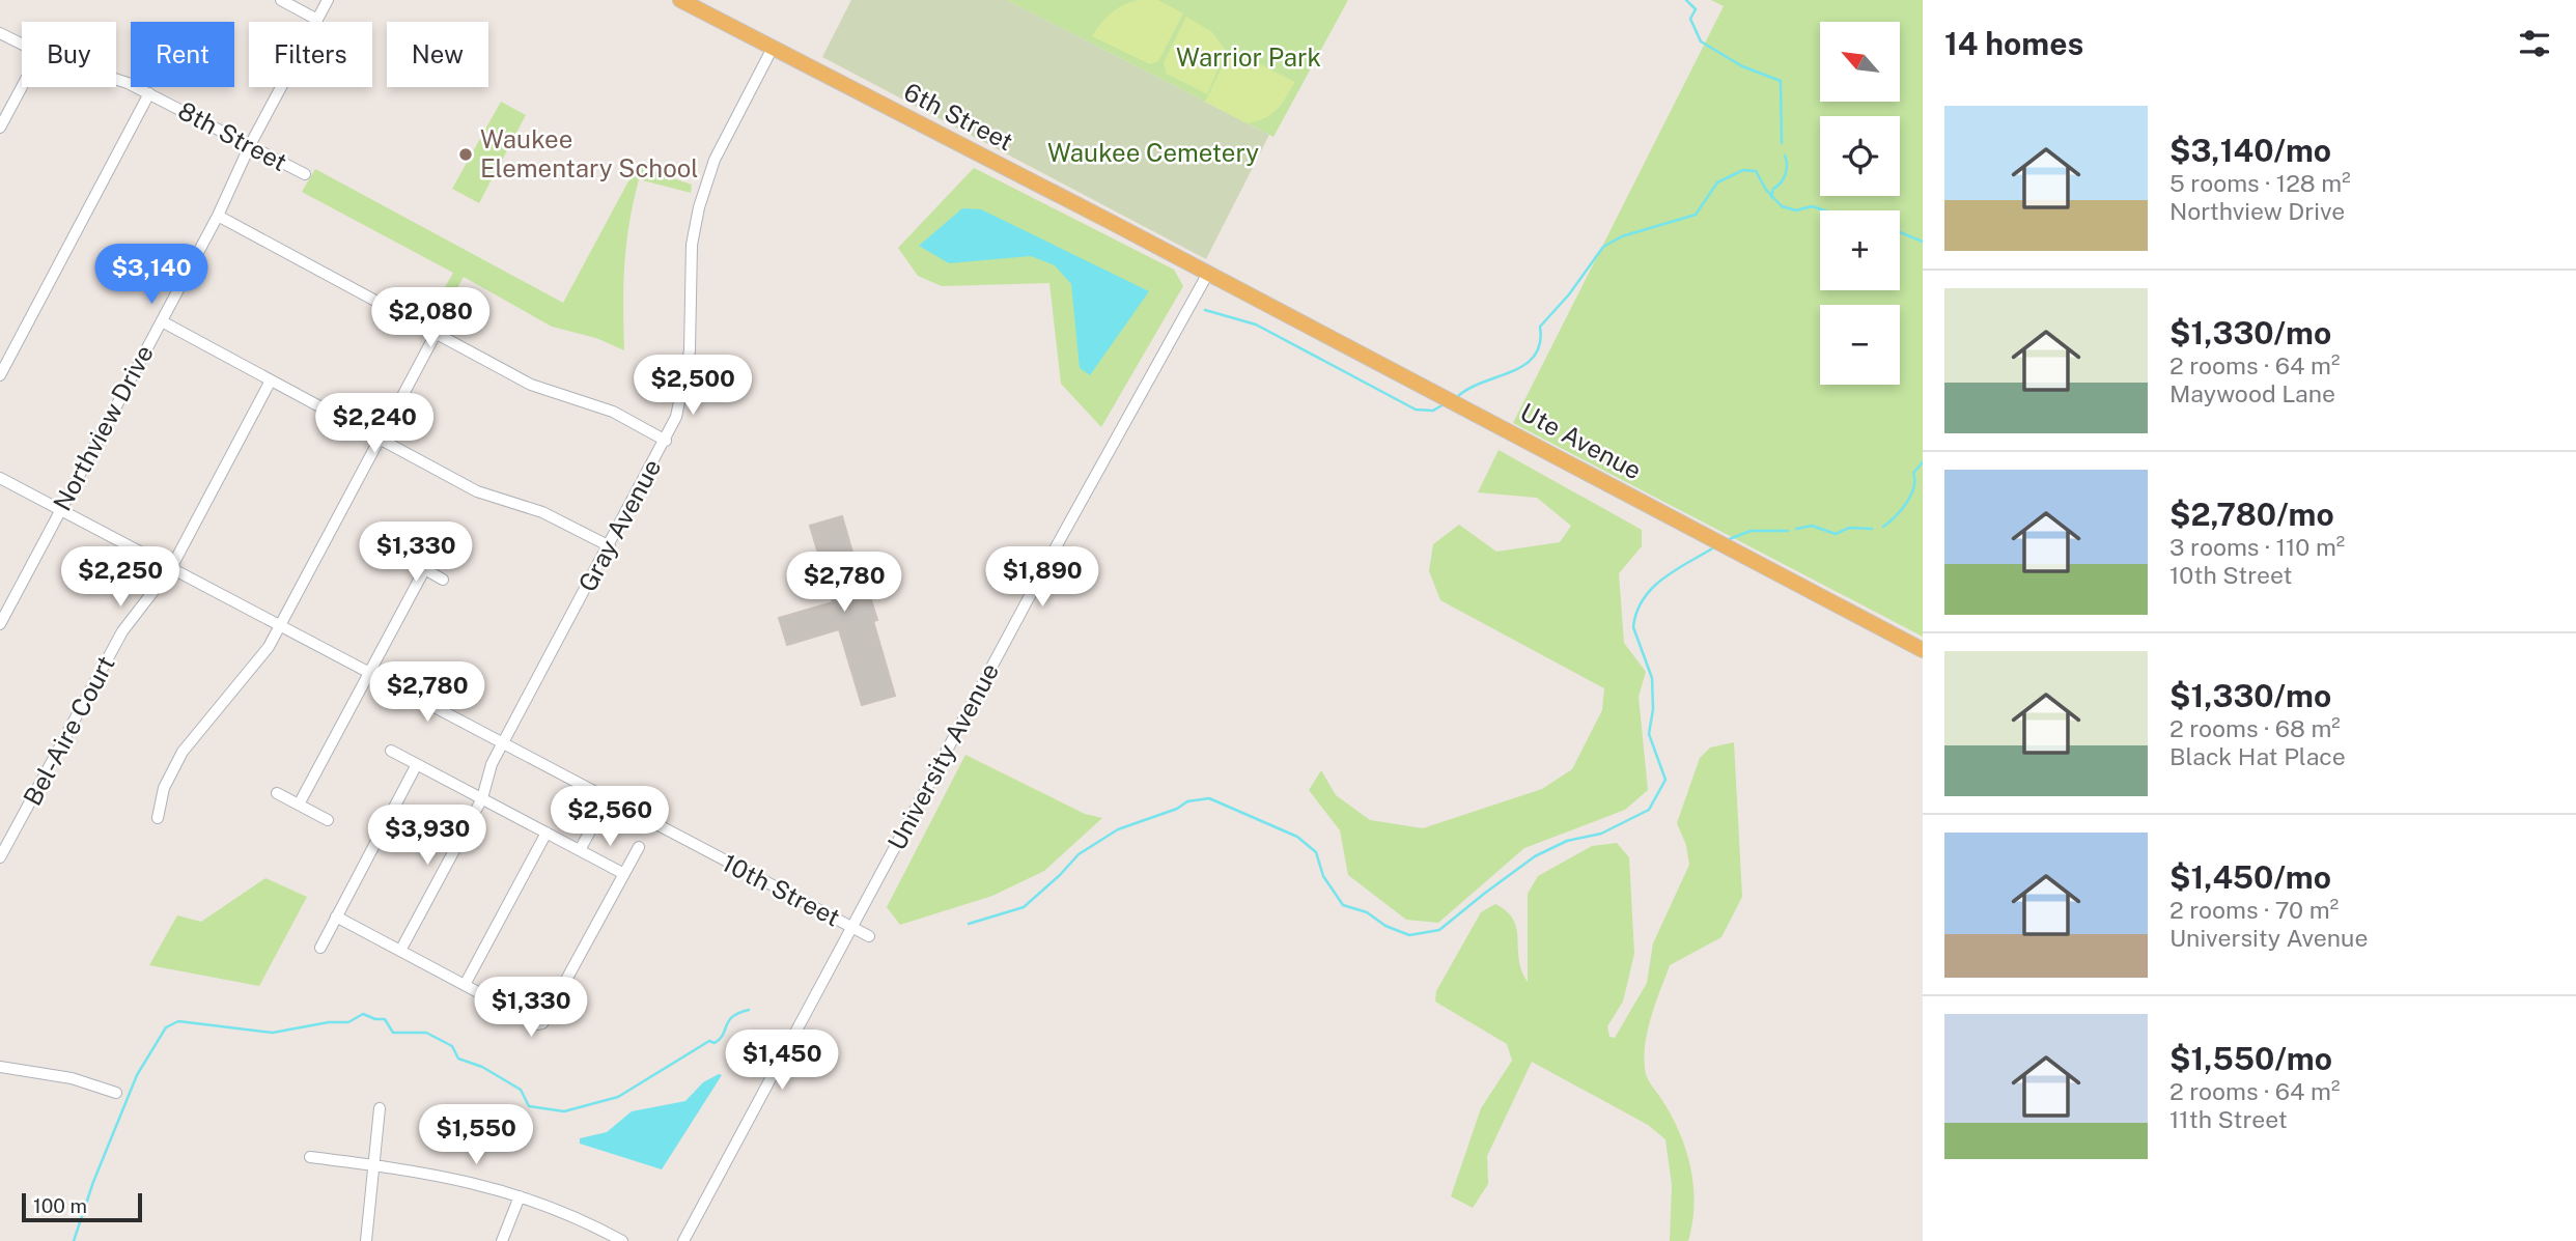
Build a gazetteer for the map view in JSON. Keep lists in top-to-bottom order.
{
  "streets": {
    "main road": ["6th Street", "Ute Avenue"],
    "street": [
      "8th Street",
      "Northview Drive",
      "Gray Avenue",
      "Bel-Aire Court",
      "University Avenue",
      "10th Street"
    ]
  },
  "crossings": [
    ["6th Street", "Ute Avenue"],
    ["6th Street", "Gray Avenue"],
    ["6th Street", "University Avenue"],
    ["8th Street", "Northview Drive"],
    ["Northview Drive", "10th Street"],
    ["Ute Avenue", "University Avenue"],
    ["Gray Avenue", "10th Street"],
    ["Bel-Aire Court", "10th Street"],
    ["University Avenue", "10th Street"]
  ],
  "parks": ["Warrior Park", "Waukee Cemetery"],
  "places": ["Waukee Elementary School"],
  "scale_bar": "100 m",
  "north": "top left",
  "page": {
    "heading": "14 homes",
    "map_buttons": ["+", "−"],
    "chip": [
      "Buy",
      "Rent",
      "Filters",
      "New"
    ],
    "list": [
      {
        "name": "$3,140/mo",
        "note": "5 rooms · 128 m² · Northview Drive"
      },
      {
        "name": "$1,330/mo",
        "note": "2 rooms · 64 m² · Maywood Lane"
      },
      {
        "name": "$2,780/mo",
        "note": "3 rooms · 110 m² · 10th Street"
      },
      {
        "name": "$1,330/mo",
        "note": "2 rooms · 68 m² · Black Hat Place"
      },
      {
        "name": "$1,450/mo",
        "note": "2 rooms · 70 m² · University Avenue"
      },
      {
        "name": "$1,550/mo",
        "note": "2 rooms · 64 m² · 11th Street"
      }
    ],
    "price": [
      "$3,140",
      "$2,080",
      "$2,500",
      "$2,240",
      "$1,330",
      "$2,250",
      "$1,890",
      "$2,780",
      "$2,780",
      "$2,560",
      "$3,930",
      "$1,330",
      "$1,450",
      "$1,550"
    ],
    "scale": "100 m"
  }
}
